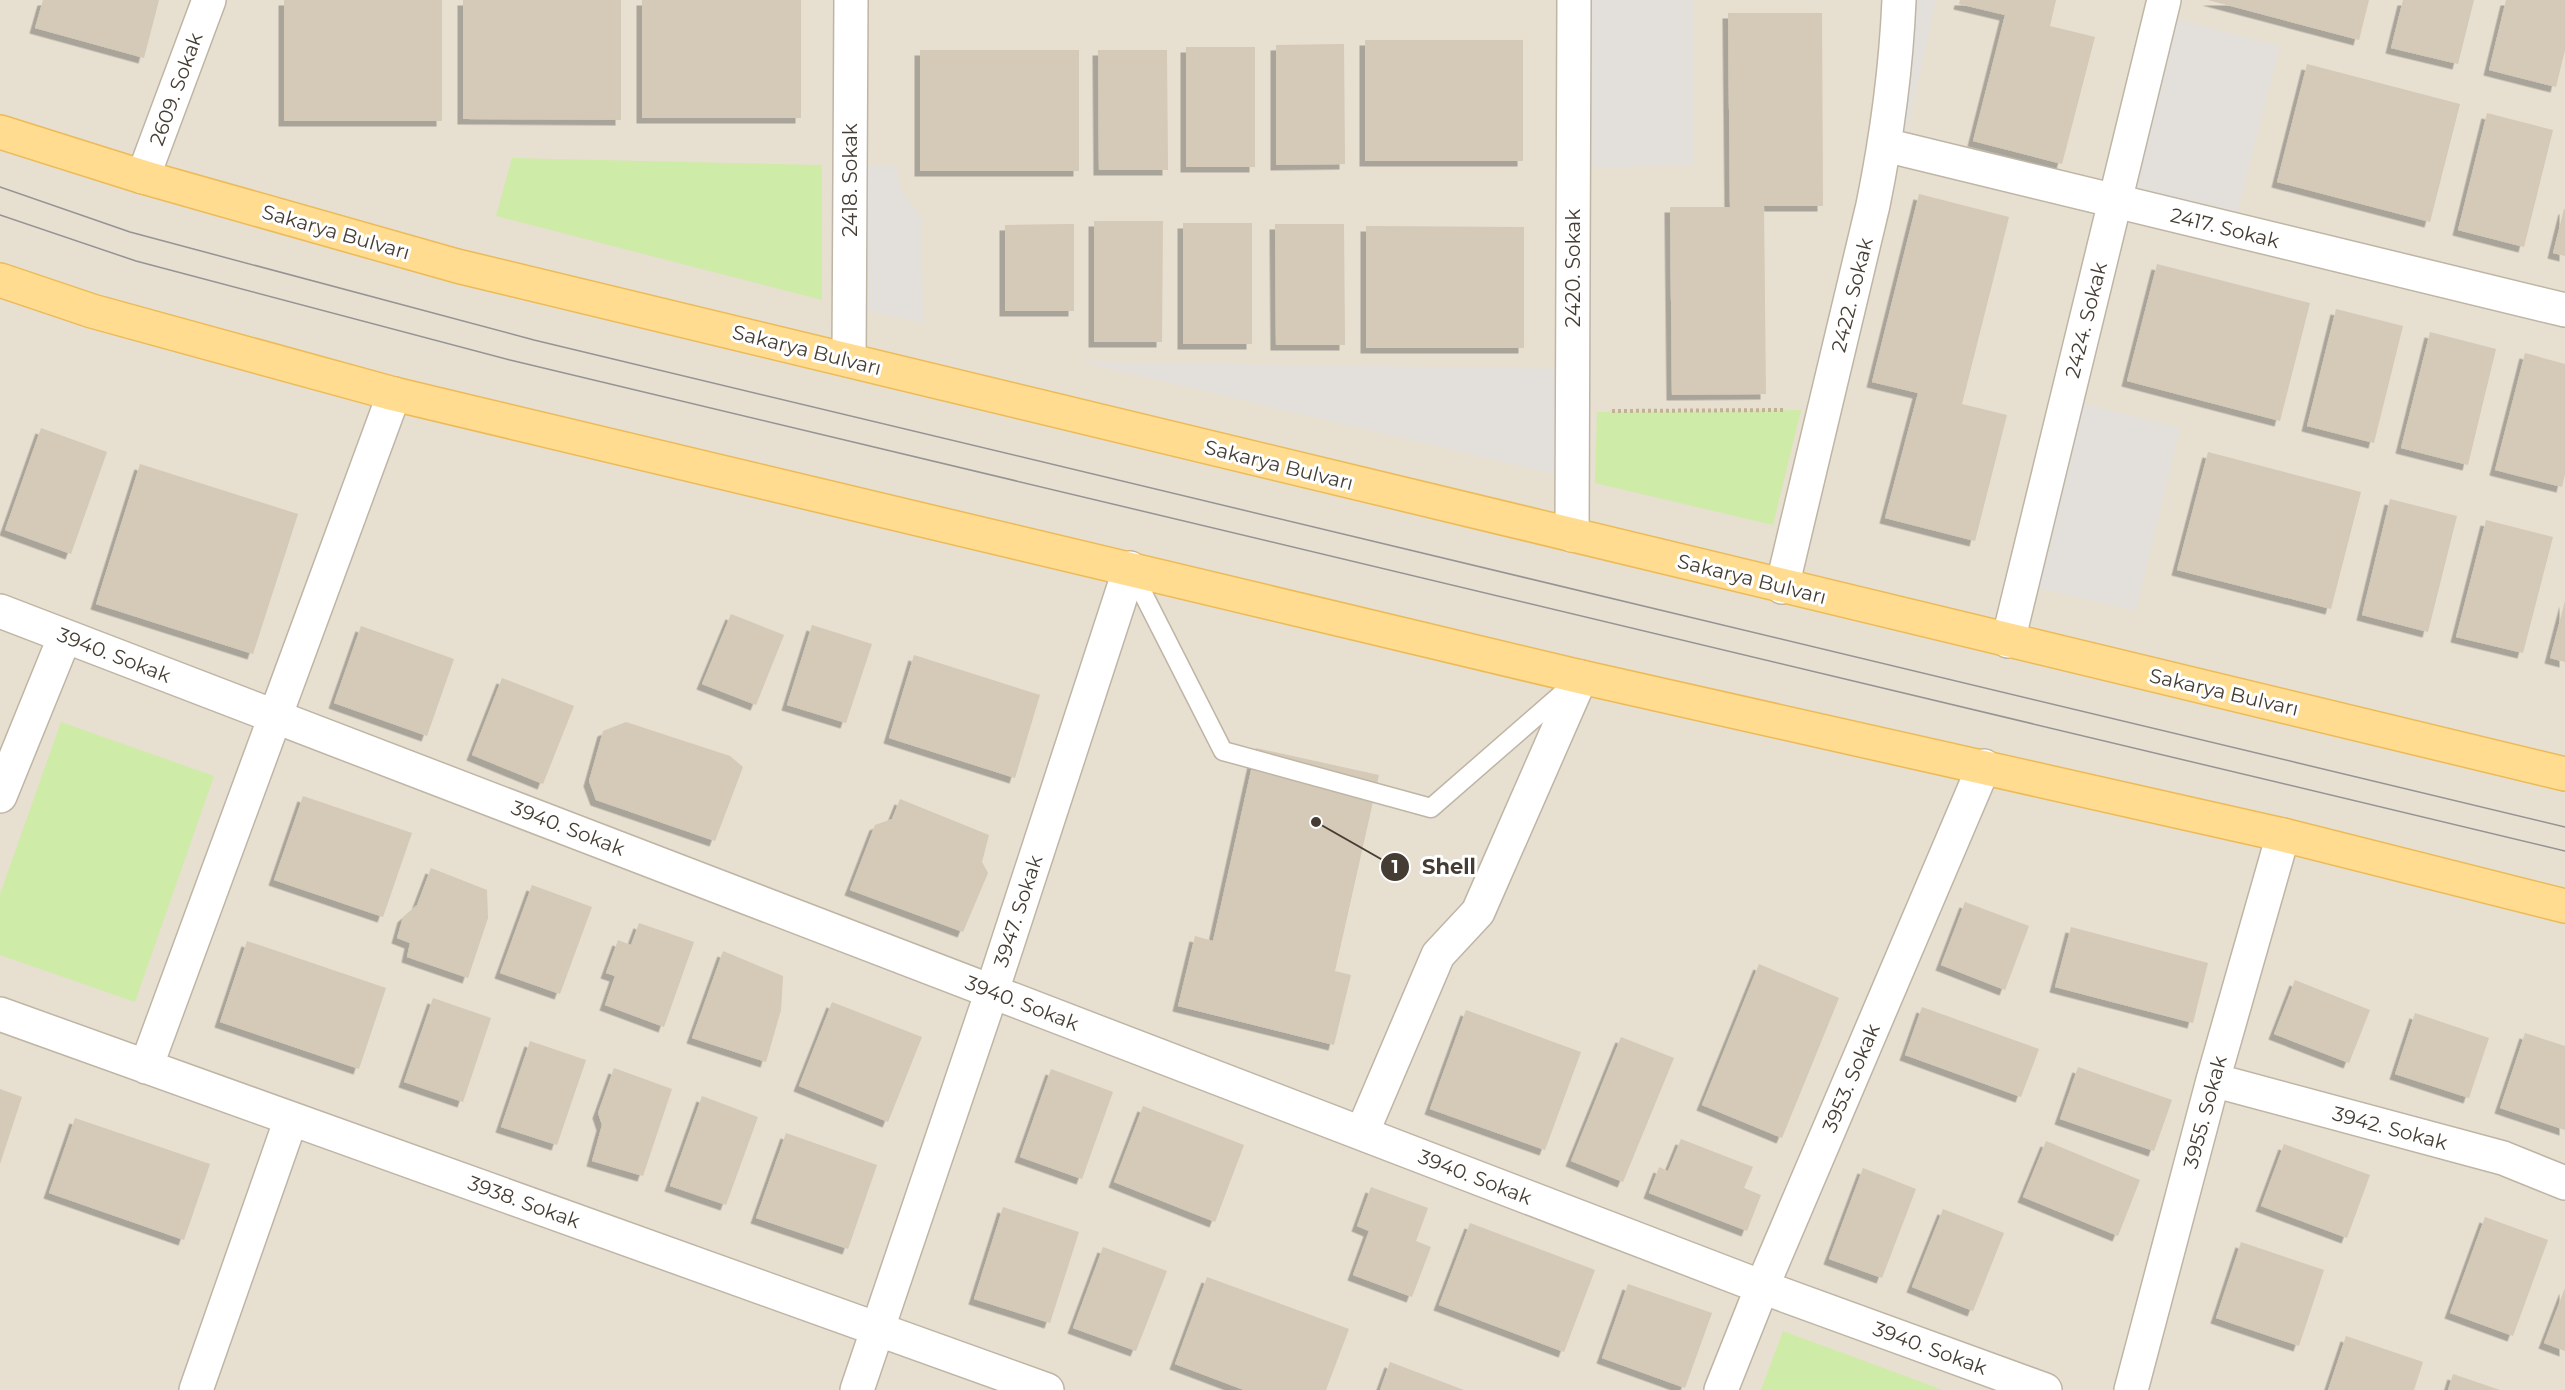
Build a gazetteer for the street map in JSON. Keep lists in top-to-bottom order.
{
  "streets": {
    "main road": ["Sakarya Bulvarı"],
    "street": [
      "2609. Sokak",
      "2418. Sokak",
      "2417. Sokak",
      "2420. Sokak",
      "2422. Sokak",
      "2424. Sokak",
      "3940. Sokak",
      "3947. Sokak",
      "3953. Sokak",
      "3955. Sokak",
      "3942. Sokak",
      "3938. Sokak"
    ]
  },
  "crossings": [
    ["2609. Sokak", "Sakarya Bulvarı"],
    ["2418. Sokak", "Sakarya Bulvarı"],
    ["2417. Sokak", "2422. Sokak"],
    ["2417. Sokak", "2424. Sokak"],
    ["Sakarya Bulvarı", "2420. Sokak"],
    ["Sakarya Bulvarı", "2422. Sokak"],
    ["Sakarya Bulvarı", "2424. Sokak"],
    ["3940. Sokak", "3947. Sokak"],
    ["3940. Sokak", "3953. Sokak"],
    ["3947. Sokak", "3938. Sokak"],
    ["3955. Sokak", "3942. Sokak"]
  ],
  "places": ["Shell"]
}
